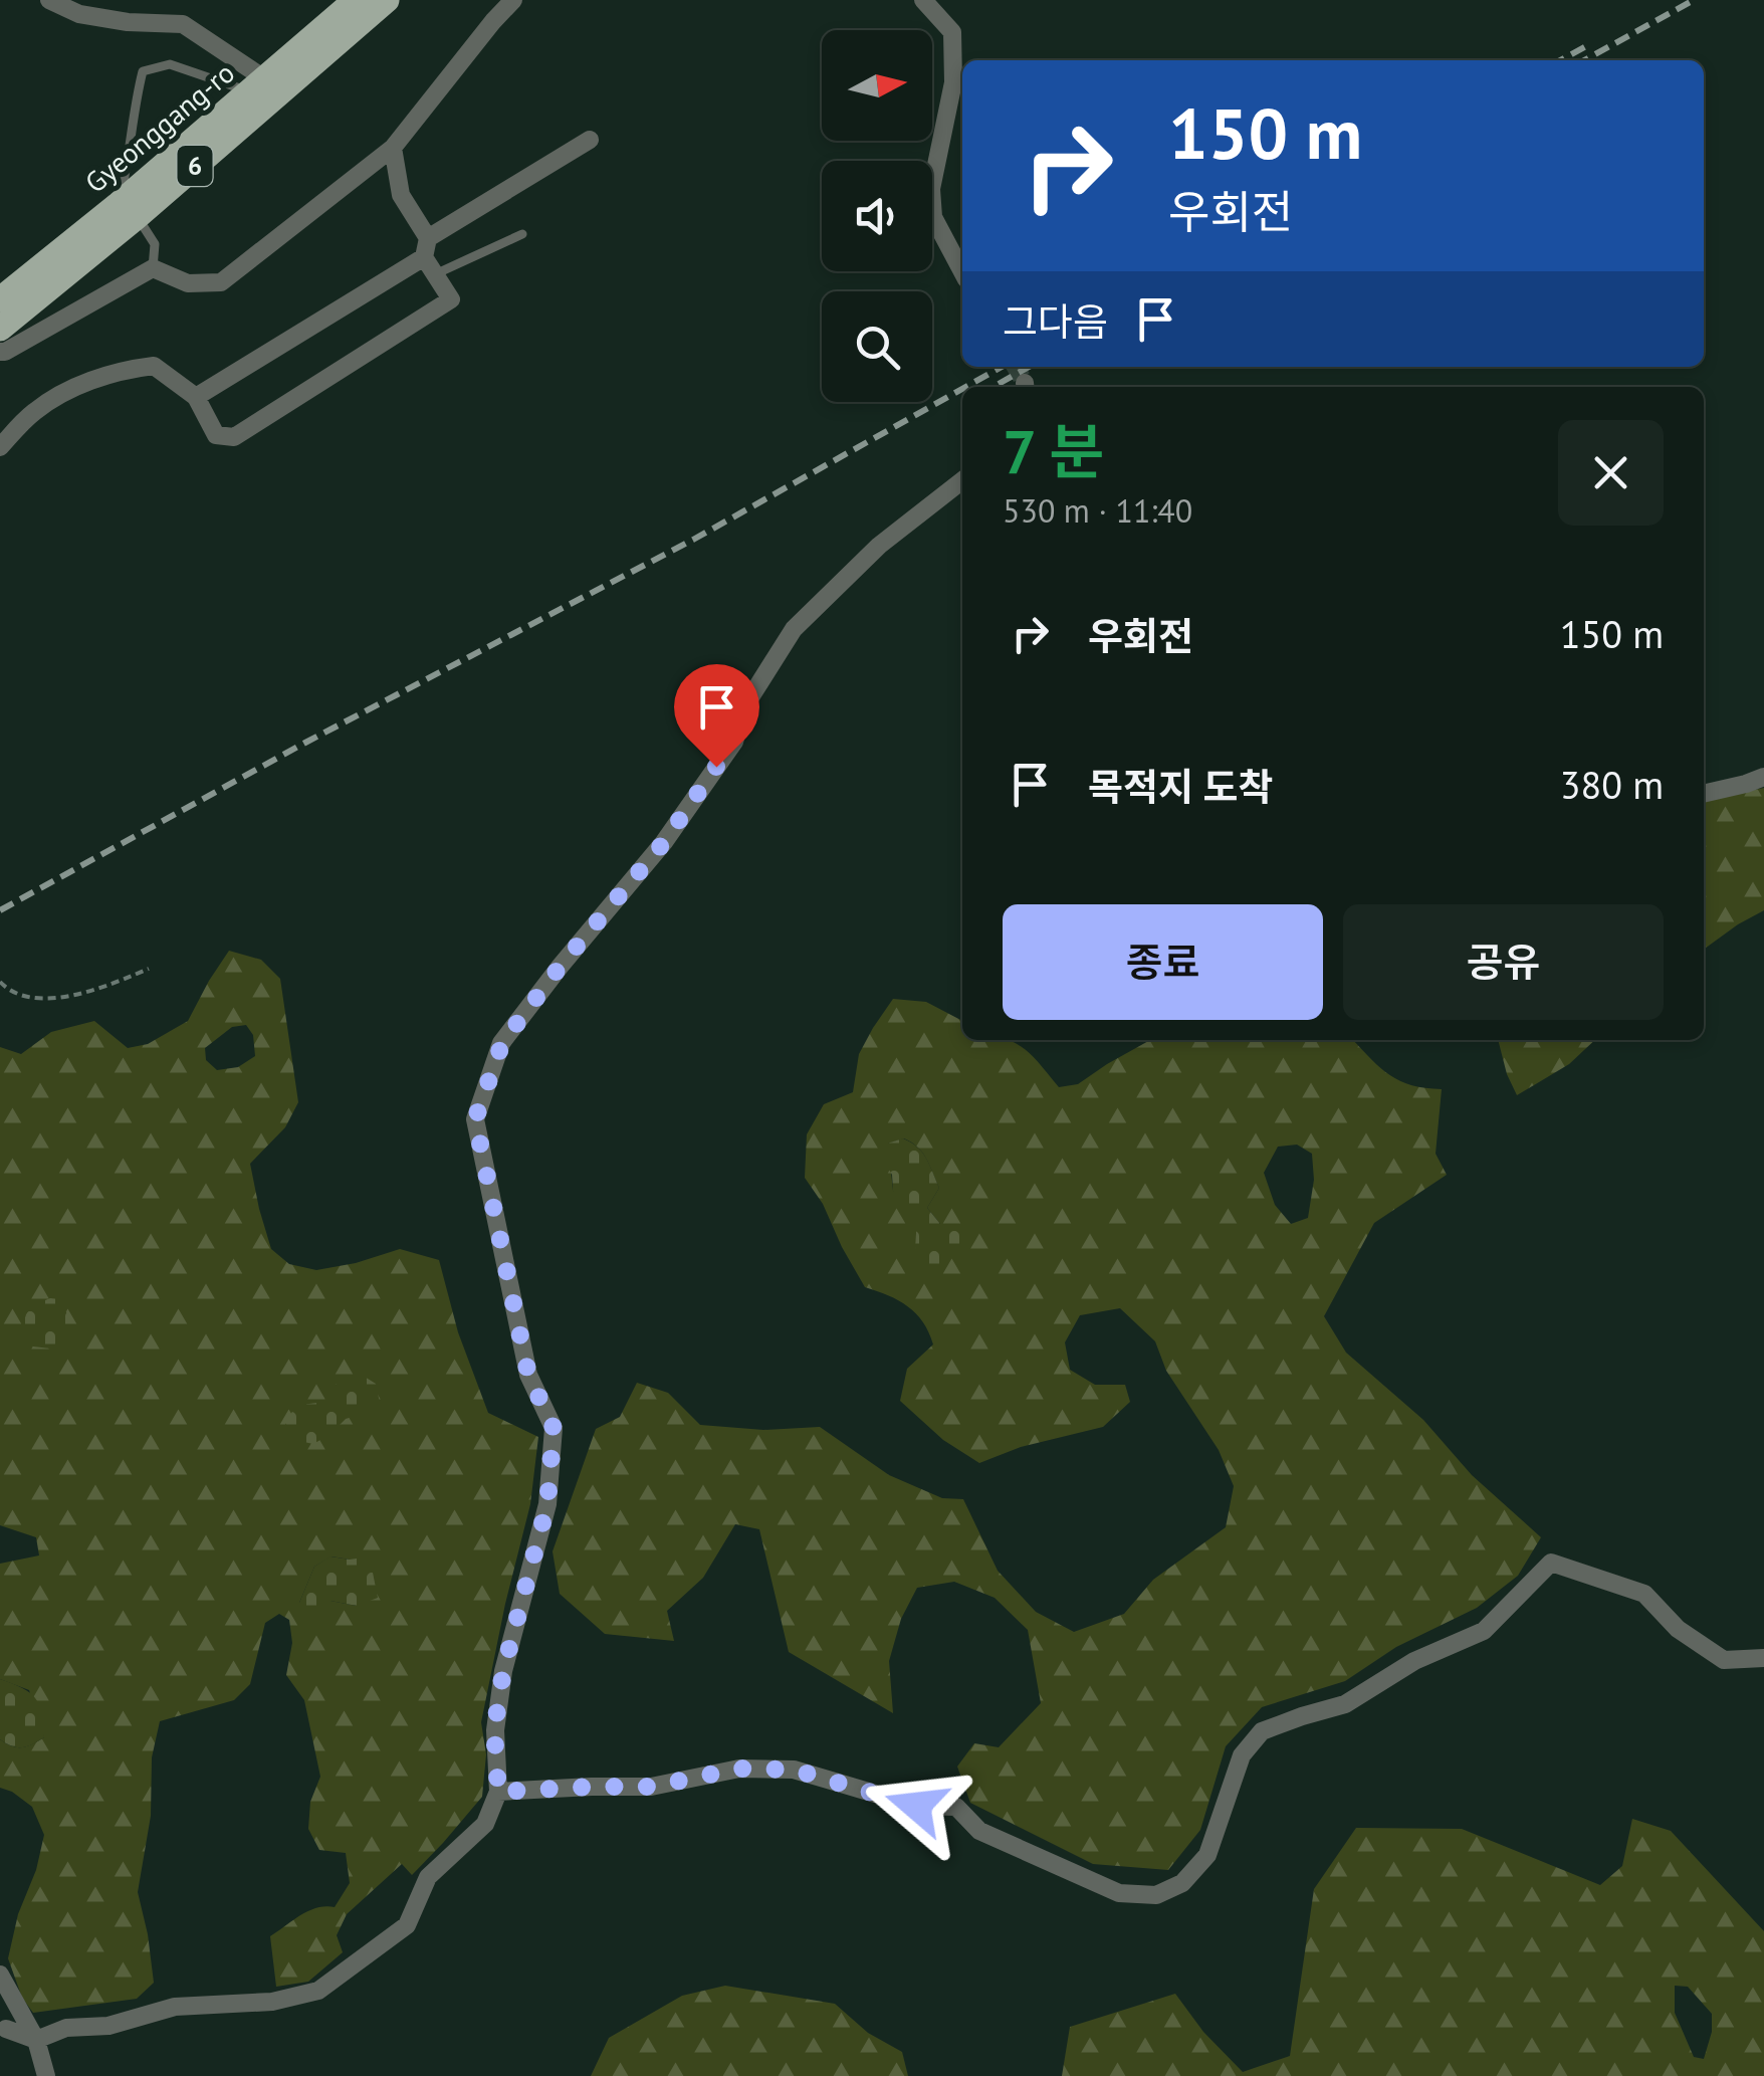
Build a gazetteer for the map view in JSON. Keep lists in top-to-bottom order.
{
  "streets": {
    "main road": ["Gyeonggang-ro", "6"]
  },
  "north": "right",
  "page": {
    "turn": ["150 m", "우회전"],
    "then": "그다음",
    "heading": ["7 분", "530 m · 11:40"],
    "list": [
      {
        "name": "우회전",
        "value": "150 m"
      },
      {
        "name": "목적지 도착",
        "value": "380 m"
      }
    ],
    "buttons": ["종료", "공유"]
  }
}
